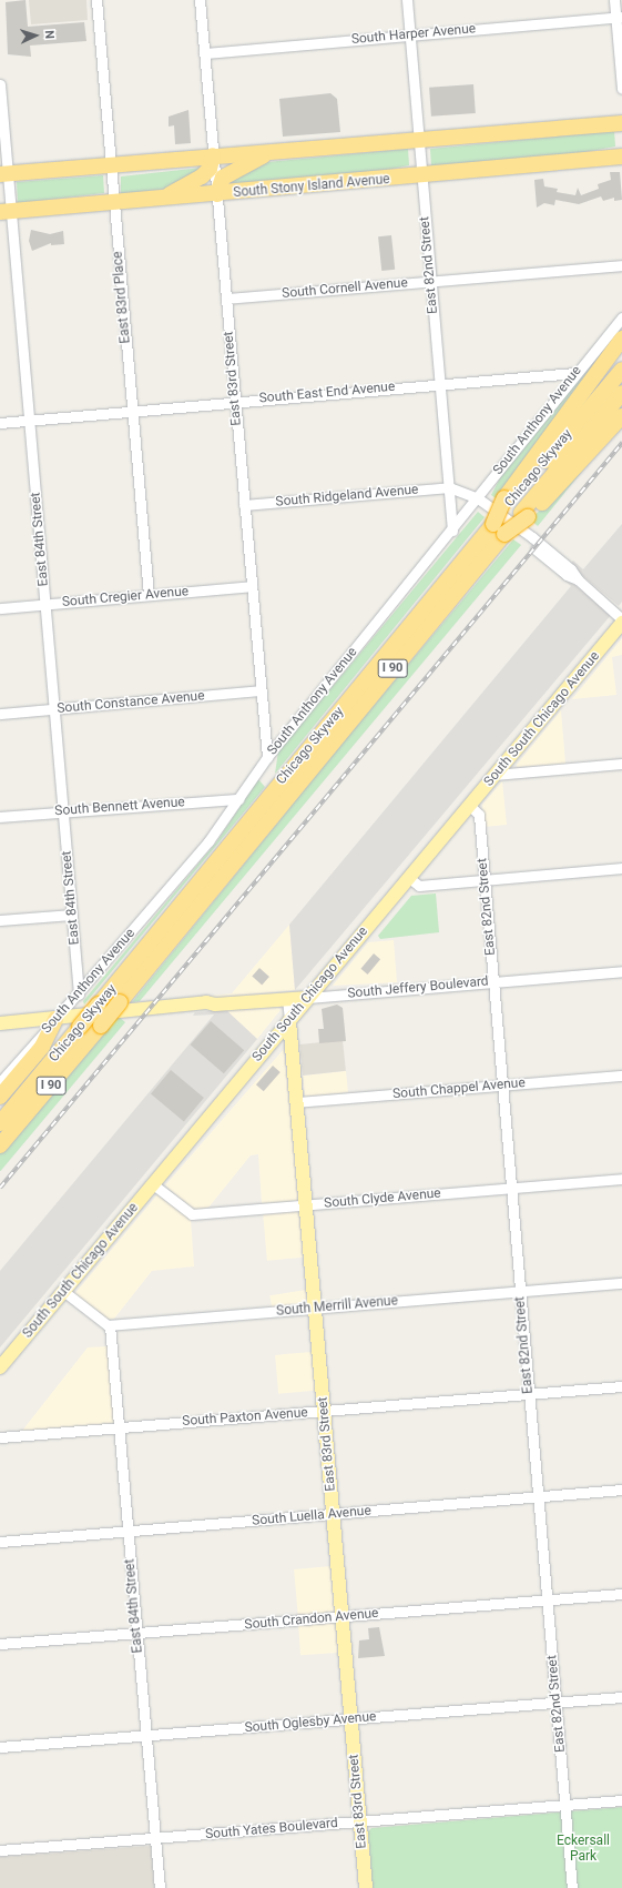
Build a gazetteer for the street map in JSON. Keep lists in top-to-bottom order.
{
  "streets": {
    "highway": ["South Stony Island Avenue", "Chicago Skyway", "I 90"],
    "main road": ["East 83rd Street", "South South Chicago Avenue", "South Jeffery Boulevard"],
    "street": [
      "South Harper Avenue",
      "East 82nd Street",
      "South Cornell Avenue",
      "East 83rd Place",
      "South East End Avenue",
      "South Anthony Avenue",
      "South Ridgeland Avenue",
      "East 84th Street",
      "South Cregier Avenue",
      "South Constance Avenue",
      "South Bennett Avenue",
      "South Chappel Avenue",
      "South Clyde Avenue",
      "South Merrill Avenue",
      "South Paxton Avenue",
      "South Luella Avenue",
      "South Crandon Avenue",
      "South Oglesby Avenue",
      "South Yates Boulevard"
    ]
  },
  "crossings": [
    ["South Harper Avenue", "East 82nd Street"],
    ["South Harper Avenue", "East 83rd Street"],
    ["South Stony Island Avenue", "East 82nd Street"],
    ["South Stony Island Avenue", "East 83rd Place"],
    ["South Stony Island Avenue", "East 83rd Street"],
    ["South Stony Island Avenue", "East 84th Street"],
    ["East 82nd Street", "South Cornell Avenue"],
    ["East 82nd Street", "South East End Avenue"],
    ["East 82nd Street", "South Anthony Avenue"],
    ["East 82nd Street", "South Ridgeland Avenue"],
    ["East 82nd Street", "South South Chicago Avenue"],
    ["East 82nd Street", "South Jeffery Boulevard"],
    ["East 82nd Street", "South Chappel Avenue"],
    ["East 82nd Street", "South Clyde Avenue"],
    ["East 82nd Street", "South Merrill Avenue"],
    ["East 82nd Street", "South Paxton Avenue"],
    ["East 82nd Street", "South Luella Avenue"],
    ["East 82nd Street", "South Crandon Avenue"],
    ["East 82nd Street", "South Oglesby Avenue"],
    ["East 82nd Street", "South Yates Boulevard"],
    ["South Cornell Avenue", "East 83rd Street"],
    ["East 83rd Place", "South East End Avenue"],
    ["East 83rd Place", "South Cregier Avenue"],
    ["East 83rd Street", "South East End Avenue"],
    ["East 83rd Street", "South Anthony Avenue"],
    ["East 83rd Street", "South Ridgeland Avenue"],
    ["East 83rd Street", "South Cregier Avenue"],
    ["East 83rd Street", "South Constance Avenue"],
    ["East 83rd Street", "South South Chicago Avenue"],
    ["East 83rd Street", "South Jeffery Boulevard"],
    ["East 83rd Street", "South Chappel Avenue"],
    ["East 83rd Street", "South Clyde Avenue"],
    ["East 83rd Street", "South Merrill Avenue"],
    ["East 83rd Street", "South Paxton Avenue"],
    ["East 83rd Street", "South Luella Avenue"],
    ["East 83rd Street", "South Crandon Avenue"],
    ["East 83rd Street", "South Oglesby Avenue"],
    ["East 83rd Street", "South Yates Boulevard"],
    ["South East End Avenue", "South Anthony Avenue"],
    ["South East End Avenue", "East 84th Street"],
    ["South Anthony Avenue", "East 84th Street"],
    ["South Anthony Avenue", "South Bennett Avenue"],
    ["South Anthony Avenue", "South Jeffery Boulevard"],
    ["Chicago Skyway", "South Jeffery Boulevard"],
    ["East 84th Street", "South Cregier Avenue"],
    ["East 84th Street", "South Constance Avenue"],
    ["East 84th Street", "South Bennett Avenue"],
    ["East 84th Street", "South Merrill Avenue"],
    ["East 84th Street", "South Paxton Avenue"],
    ["East 84th Street", "South Luella Avenue"],
    ["East 84th Street", "South Crandon Avenue"],
    ["East 84th Street", "South Oglesby Avenue"],
    ["East 84th Street", "South Yates Boulevard"],
    ["South South Chicago Avenue", "South Jeffery Boulevard"],
    ["South South Chicago Avenue", "South Clyde Avenue"]
  ],
  "parks": ["Eckersall Park"],
  "north": "right"
}
